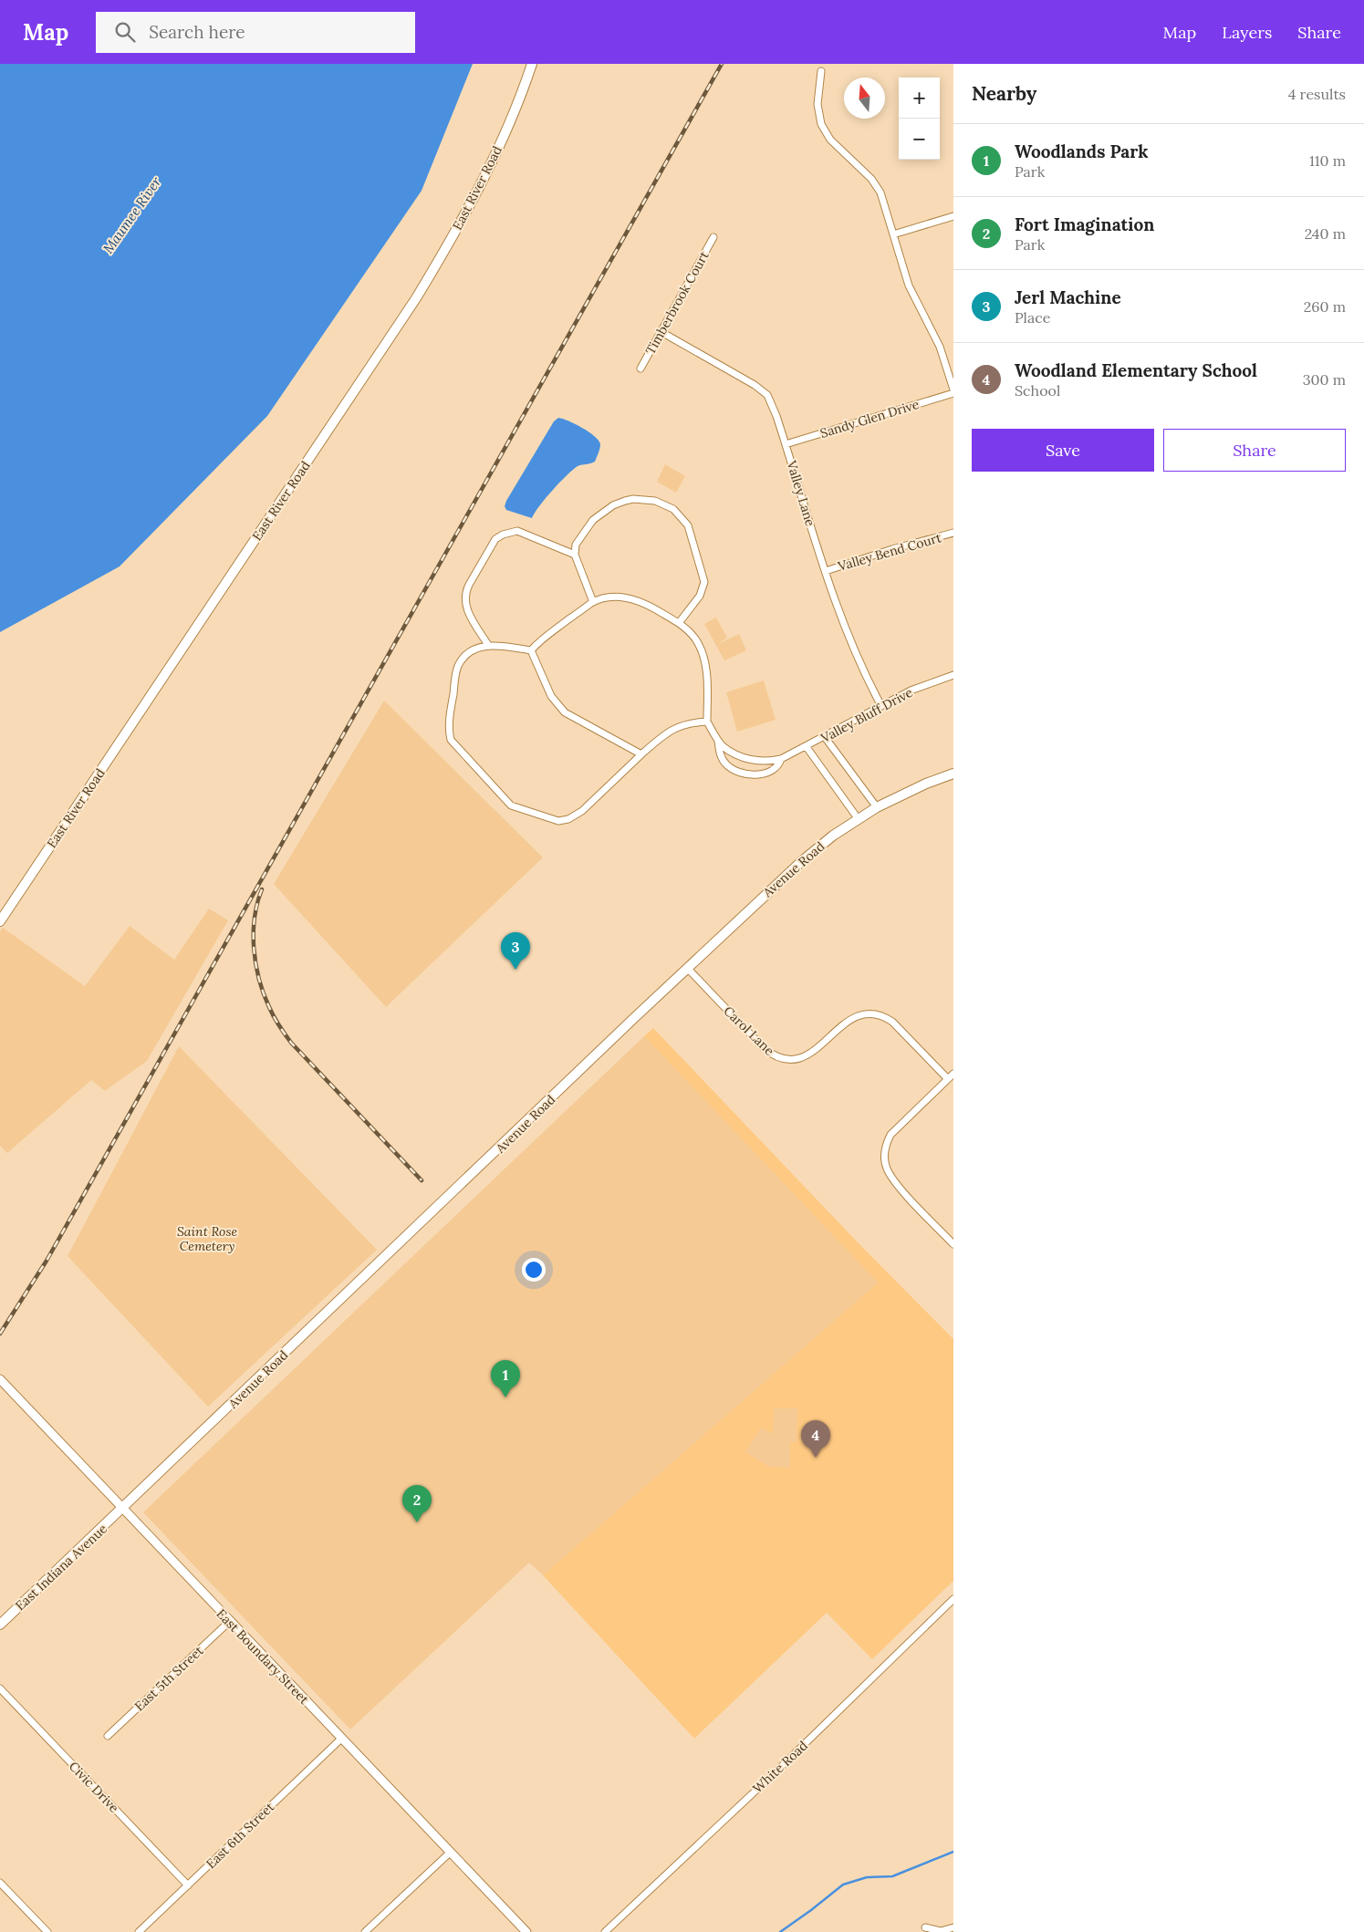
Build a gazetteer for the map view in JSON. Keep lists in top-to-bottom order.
{
  "streets": {
    "main road": ["East River Road", "Avenue Road", "East Indiana Avenue"],
    "street": [
      "Timberbrook Court",
      "Sandy Glen Drive",
      "Valley Lane",
      "Valley Bend Court",
      "Valley Bluff Drive",
      "Carol Lane",
      "East Boundary Street",
      "East 5th Street",
      "White Road",
      "Civic Drive",
      "East 6th Street"
    ]
  },
  "crossings": [
    ["Timberbrook Court", "Valley Lane"],
    ["Sandy Glen Drive", "Valley Lane"],
    ["Valley Lane", "Valley Bend Court"],
    ["Valley Lane", "Valley Bluff Drive"],
    ["Avenue Road", "Carol Lane"],
    ["Avenue Road", "East Indiana Avenue"],
    ["Avenue Road", "East Boundary Street"],
    ["East Indiana Avenue", "East Boundary Street"],
    ["East Boundary Street", "East 5th Street"],
    ["East Boundary Street", "East 6th Street"],
    ["Civic Drive", "East 6th Street"]
  ],
  "water": ["Maumee River"],
  "parks": ["Saint Rose Cemetery"],
  "north": "top",
  "page": {
    "header": "Map",
    "search": "Search here",
    "nav": ["Map", "Layers", "Share"],
    "heading": ["Nearby", "4 results"],
    "map_buttons": ["+", "−"],
    "list": [
      {
        "mark": "1",
        "name": "Woodlands Park",
        "note": "Park",
        "value": "110 m"
      },
      {
        "mark": "2",
        "name": "Fort Imagination",
        "note": "Park",
        "value": "240 m"
      },
      {
        "mark": "3",
        "name": "Jerl Machine",
        "note": "Place",
        "value": "260 m"
      },
      {
        "mark": "4",
        "name": "Woodland Elementary School",
        "note": "School",
        "value": "300 m"
      }
    ],
    "buttons": ["Save", "Share"],
    "pins": [
      "3",
      "1",
      "4",
      "2"
    ]
  }
}
